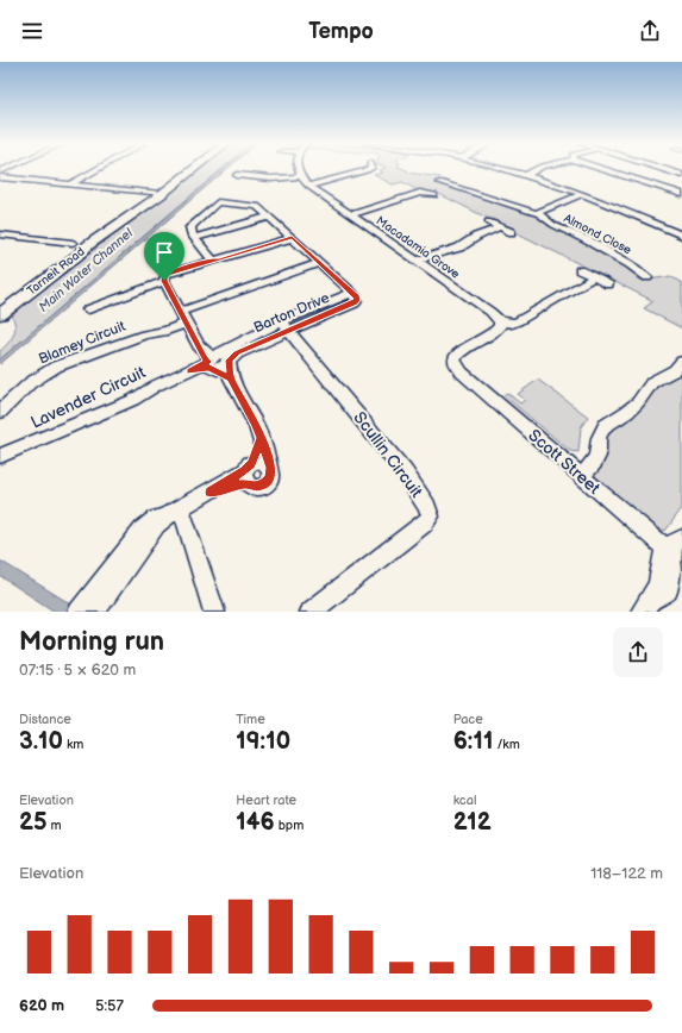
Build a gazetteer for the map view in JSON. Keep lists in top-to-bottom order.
{
  "streets": {
    "main road": ["Tarneit Road"],
    "street": [
      "Almond Close",
      "Macadamia Grove",
      "Barton Drive",
      "Blamey Circuit",
      "Lavender Circuit",
      "Scullin Circuit",
      "Scott Street"
    ]
  },
  "crossings": [
    ["Macadamia Grove", "Scott Street"],
    ["Barton Drive", "Blamey Circuit"],
    ["Barton Drive", "Lavender Circuit"],
    ["Barton Drive", "Scullin Circuit"]
  ],
  "water": ["Main Water Channel"],
  "page": {
    "header": "Tempo",
    "heading": ["Morning run", "07:15 · 5 × 620 m"],
    "stats": [
      ["Distance", "3.10 km"],
      ["Time", "19:10"],
      ["Pace", "6:11 /km"],
      ["Elevation", "25 m"],
      ["Heart rate", "146 bpm"],
      ["kcal", "212"]
    ],
    "chart": ["Elevation", "118–122 m"],
    "list": [
      {
        "name": "620 m",
        "note": "5:57"
      }
    ]
  }
}
